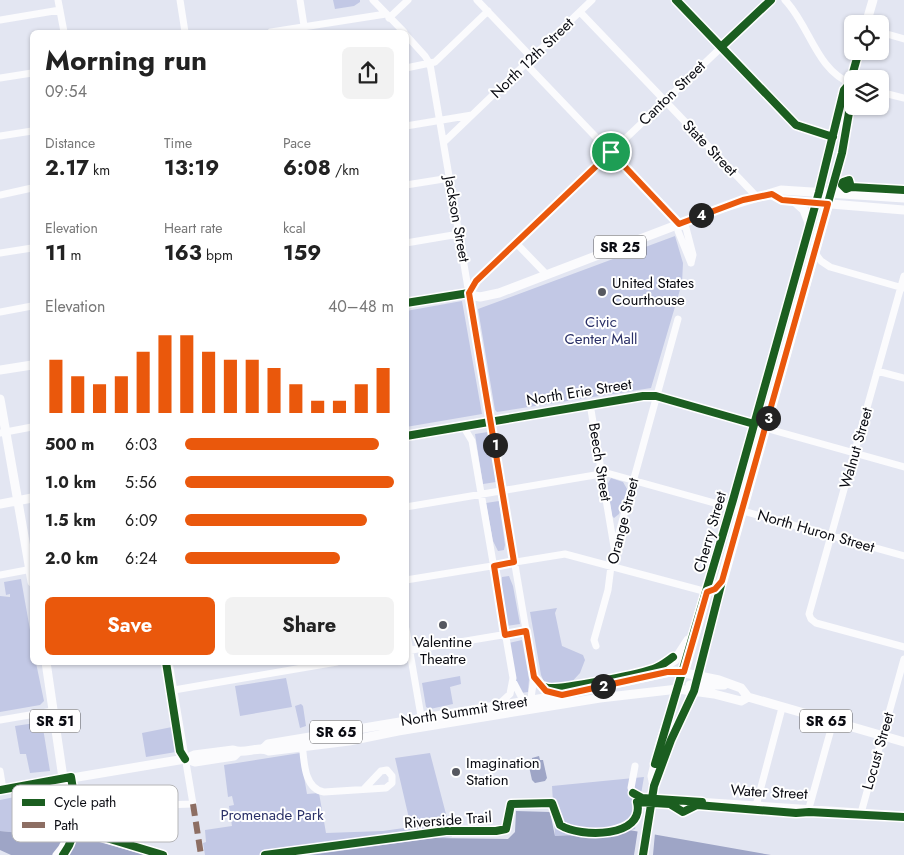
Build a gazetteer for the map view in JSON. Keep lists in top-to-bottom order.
{
  "streets": {
    "main road": [
      "SR 25",
      "North Erie Street",
      "Cherry Street",
      "North Summit Street",
      "SR 51",
      "SR 65"
    ],
    "street": [
      "North 12th Street",
      "Canton Street",
      "State Street",
      "Jackson Street",
      "Walnut Street",
      "Beech Street",
      "Orange Street",
      "North Huron Street",
      "Locust Street",
      "Water Street"
    ],
    "cycle path": ["Riverside Trail"]
  },
  "crossings": [
    ["North 12th Street", "State Street"],
    ["North 12th Street", "Jackson Street"],
    ["Canton Street", "State Street"],
    ["Canton Street", "Jackson Street"],
    ["Canton Street", "SR 25"],
    ["State Street", "SR 25"],
    ["Jackson Street", "SR 25"],
    ["Jackson Street", "North Erie Street"],
    ["Jackson Street", "North Huron Street"],
    ["Jackson Street", "North Summit Street"],
    ["SR 25", "Cherry Street"],
    ["North Erie Street", "Walnut Street"],
    ["North Erie Street", "Beech Street"],
    ["North Erie Street", "Orange Street"],
    ["North Erie Street", "Cherry Street"],
    ["Walnut Street", "North Huron Street"],
    ["Beech Street", "Orange Street"],
    ["Beech Street", "North Huron Street"],
    ["Orange Street", "North Huron Street"],
    ["North Huron Street", "Cherry Street"],
    ["Cherry Street", "North Summit Street"],
    ["North Summit Street", "SR 51"],
    ["North Summit Street", "Locust Street"],
    ["Locust Street", "Water Street"]
  ],
  "parks": ["Civic Center Mall", "Promenade Park"],
  "places": ["United States Courthouse", "Valentine Theatre", "Imagination Station"],
  "legend": ["Cycle path", "Path"],
  "page": {
    "heading": ["Morning run", "09:54"],
    "stats": [
      ["Distance", "2.17 km"],
      ["Time", "13:19"],
      ["Pace", "6:08 /km"],
      ["Elevation", "11 m"],
      ["Heart rate", "163 bpm"],
      ["kcal", "159"]
    ],
    "pins": [
      "4",
      "3",
      "1",
      "2"
    ],
    "chart": ["Elevation", "40–48 m"],
    "list": [
      {
        "name": "500 m",
        "note": "6:03"
      },
      {
        "name": "1.0 km",
        "note": "5:56"
      },
      {
        "name": "1.5 km",
        "note": "6:09"
      },
      {
        "name": "2.0 km",
        "note": "6:24"
      }
    ],
    "buttons": ["Save", "Share"]
  }
}
